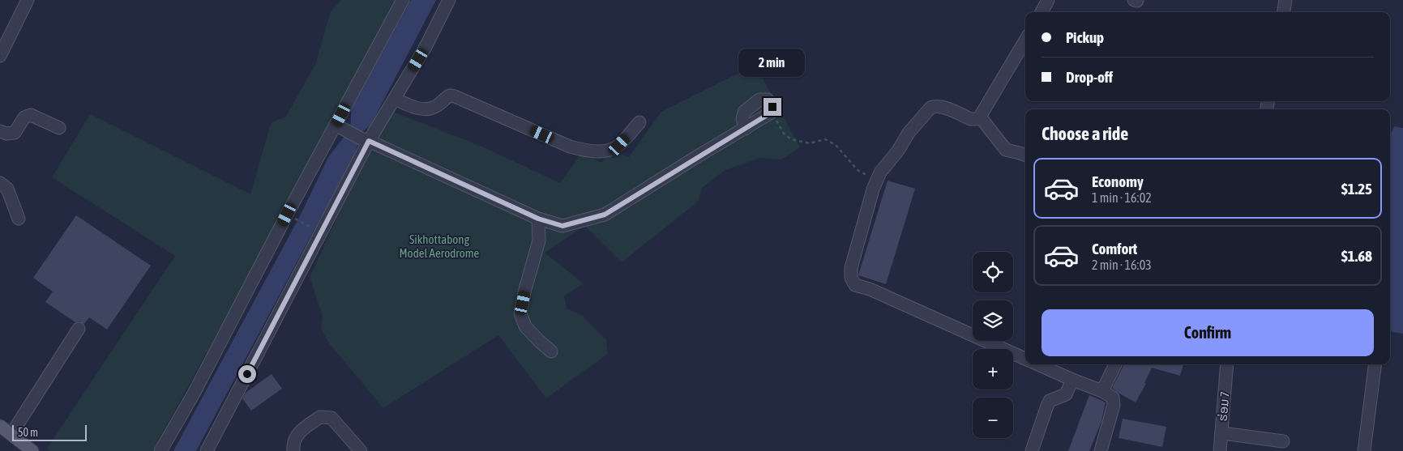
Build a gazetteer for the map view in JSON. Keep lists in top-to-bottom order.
{
  "streets": {
    "street": ["ຮ່ອມ 7"]
  },
  "parks": ["Sikhottabong Model Aerodrome"],
  "scale_bar": "50 m",
  "page": {
    "banner": ["Pickup", "Drop-off"],
    "bubble": "2 min",
    "heading": "Choose a ride",
    "list": [
      {
        "name": "Economy",
        "note": "1 min · 16:02",
        "value": "$1.25"
      },
      {
        "name": "Comfort",
        "note": "2 min · 16:03",
        "value": "$1.68"
      }
    ],
    "map_buttons": ["+", "−"],
    "buttons": "Confirm",
    "scale": "50 m"
  }
}
